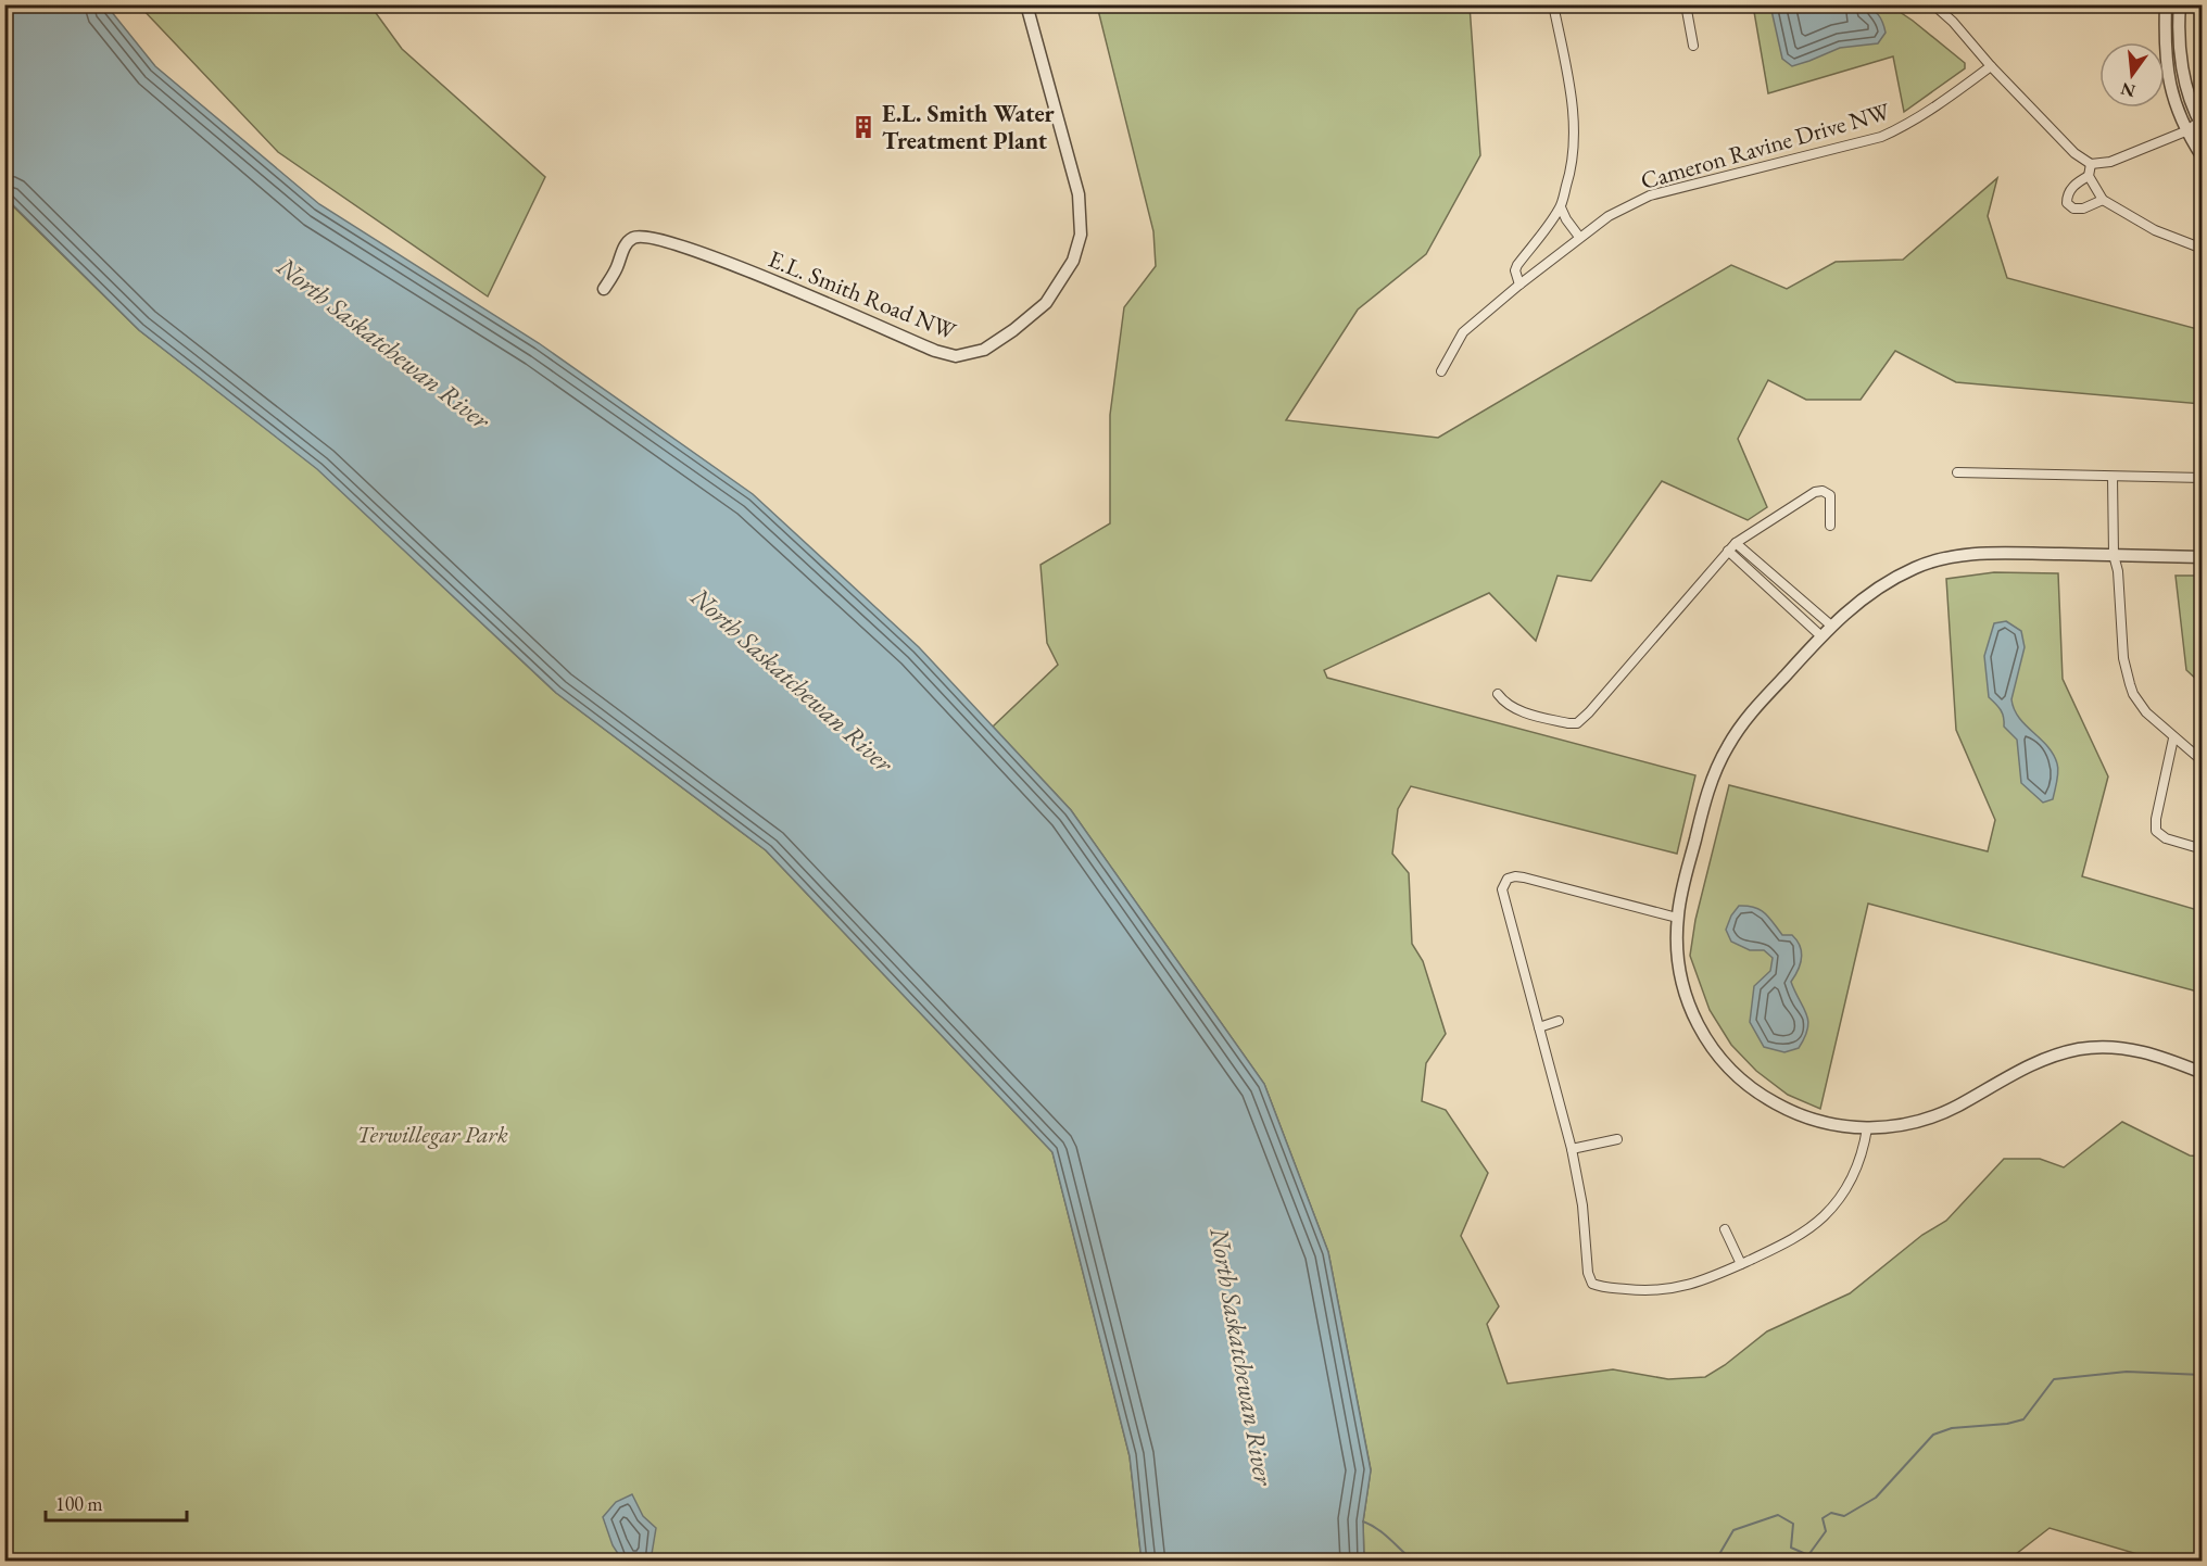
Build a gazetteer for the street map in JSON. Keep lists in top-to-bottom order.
{
  "streets": {
    "street": ["Cameron Ravine Drive NW", "E.L. Smith Road NW"]
  },
  "water": ["North Saskatchewan River"],
  "parks": ["Terwillegar Park"],
  "places": {
    "building": ["E.L. Smith Water Treatment Plant"]
  },
  "scale_bar": "100 m",
  "north": "bottom"
}
